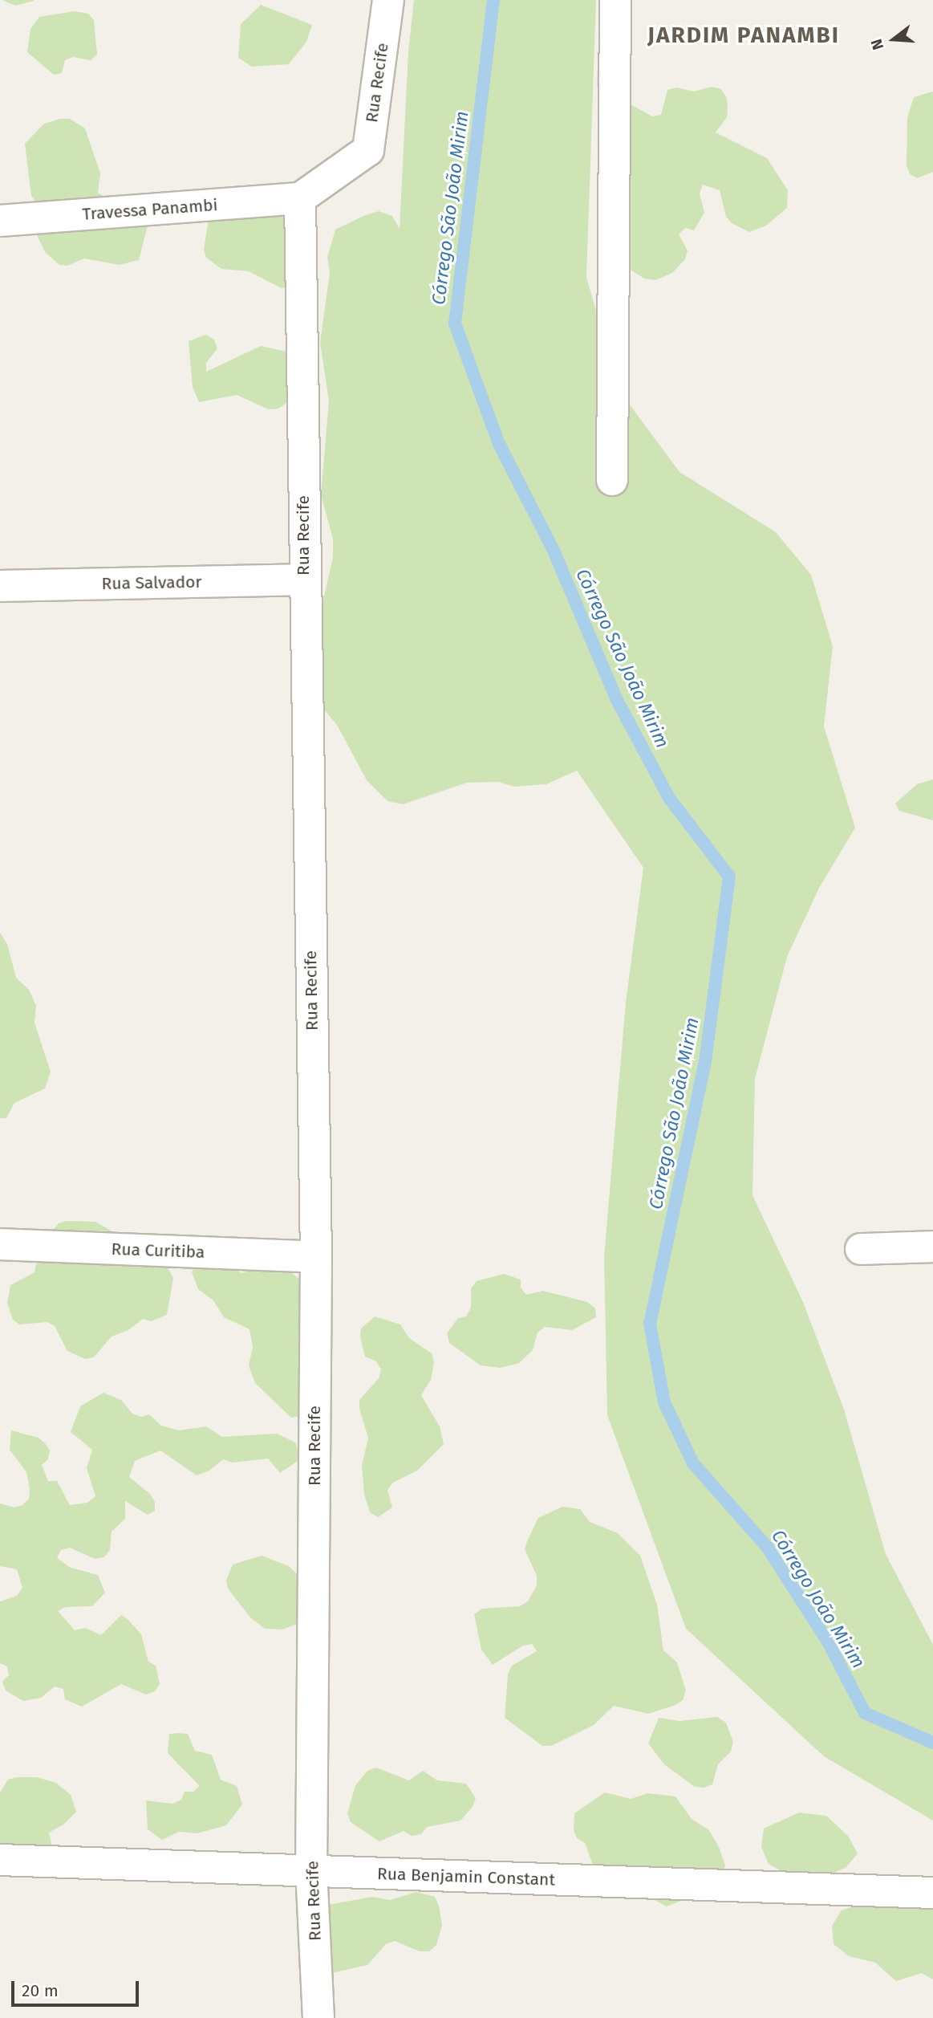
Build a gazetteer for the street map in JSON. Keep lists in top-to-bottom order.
{
  "streets": {
    "street": [
      "Rua Recife",
      "Travessa Panambi",
      "Rua Salvador",
      "Rua Curitiba",
      "Rua Benjamin Constant"
    ]
  },
  "crossings": [
    ["Rua Recife", "Travessa Panambi"],
    ["Rua Recife", "Rua Salvador"],
    ["Rua Recife", "Rua Curitiba"],
    ["Rua Recife", "Rua Benjamin Constant"]
  ],
  "districts": ["JARDIM PANAMBI"],
  "water": ["Córrego São João Mirim", "Córrego João Mirim"],
  "scale_bar": "20 m",
  "north": "left"
}
